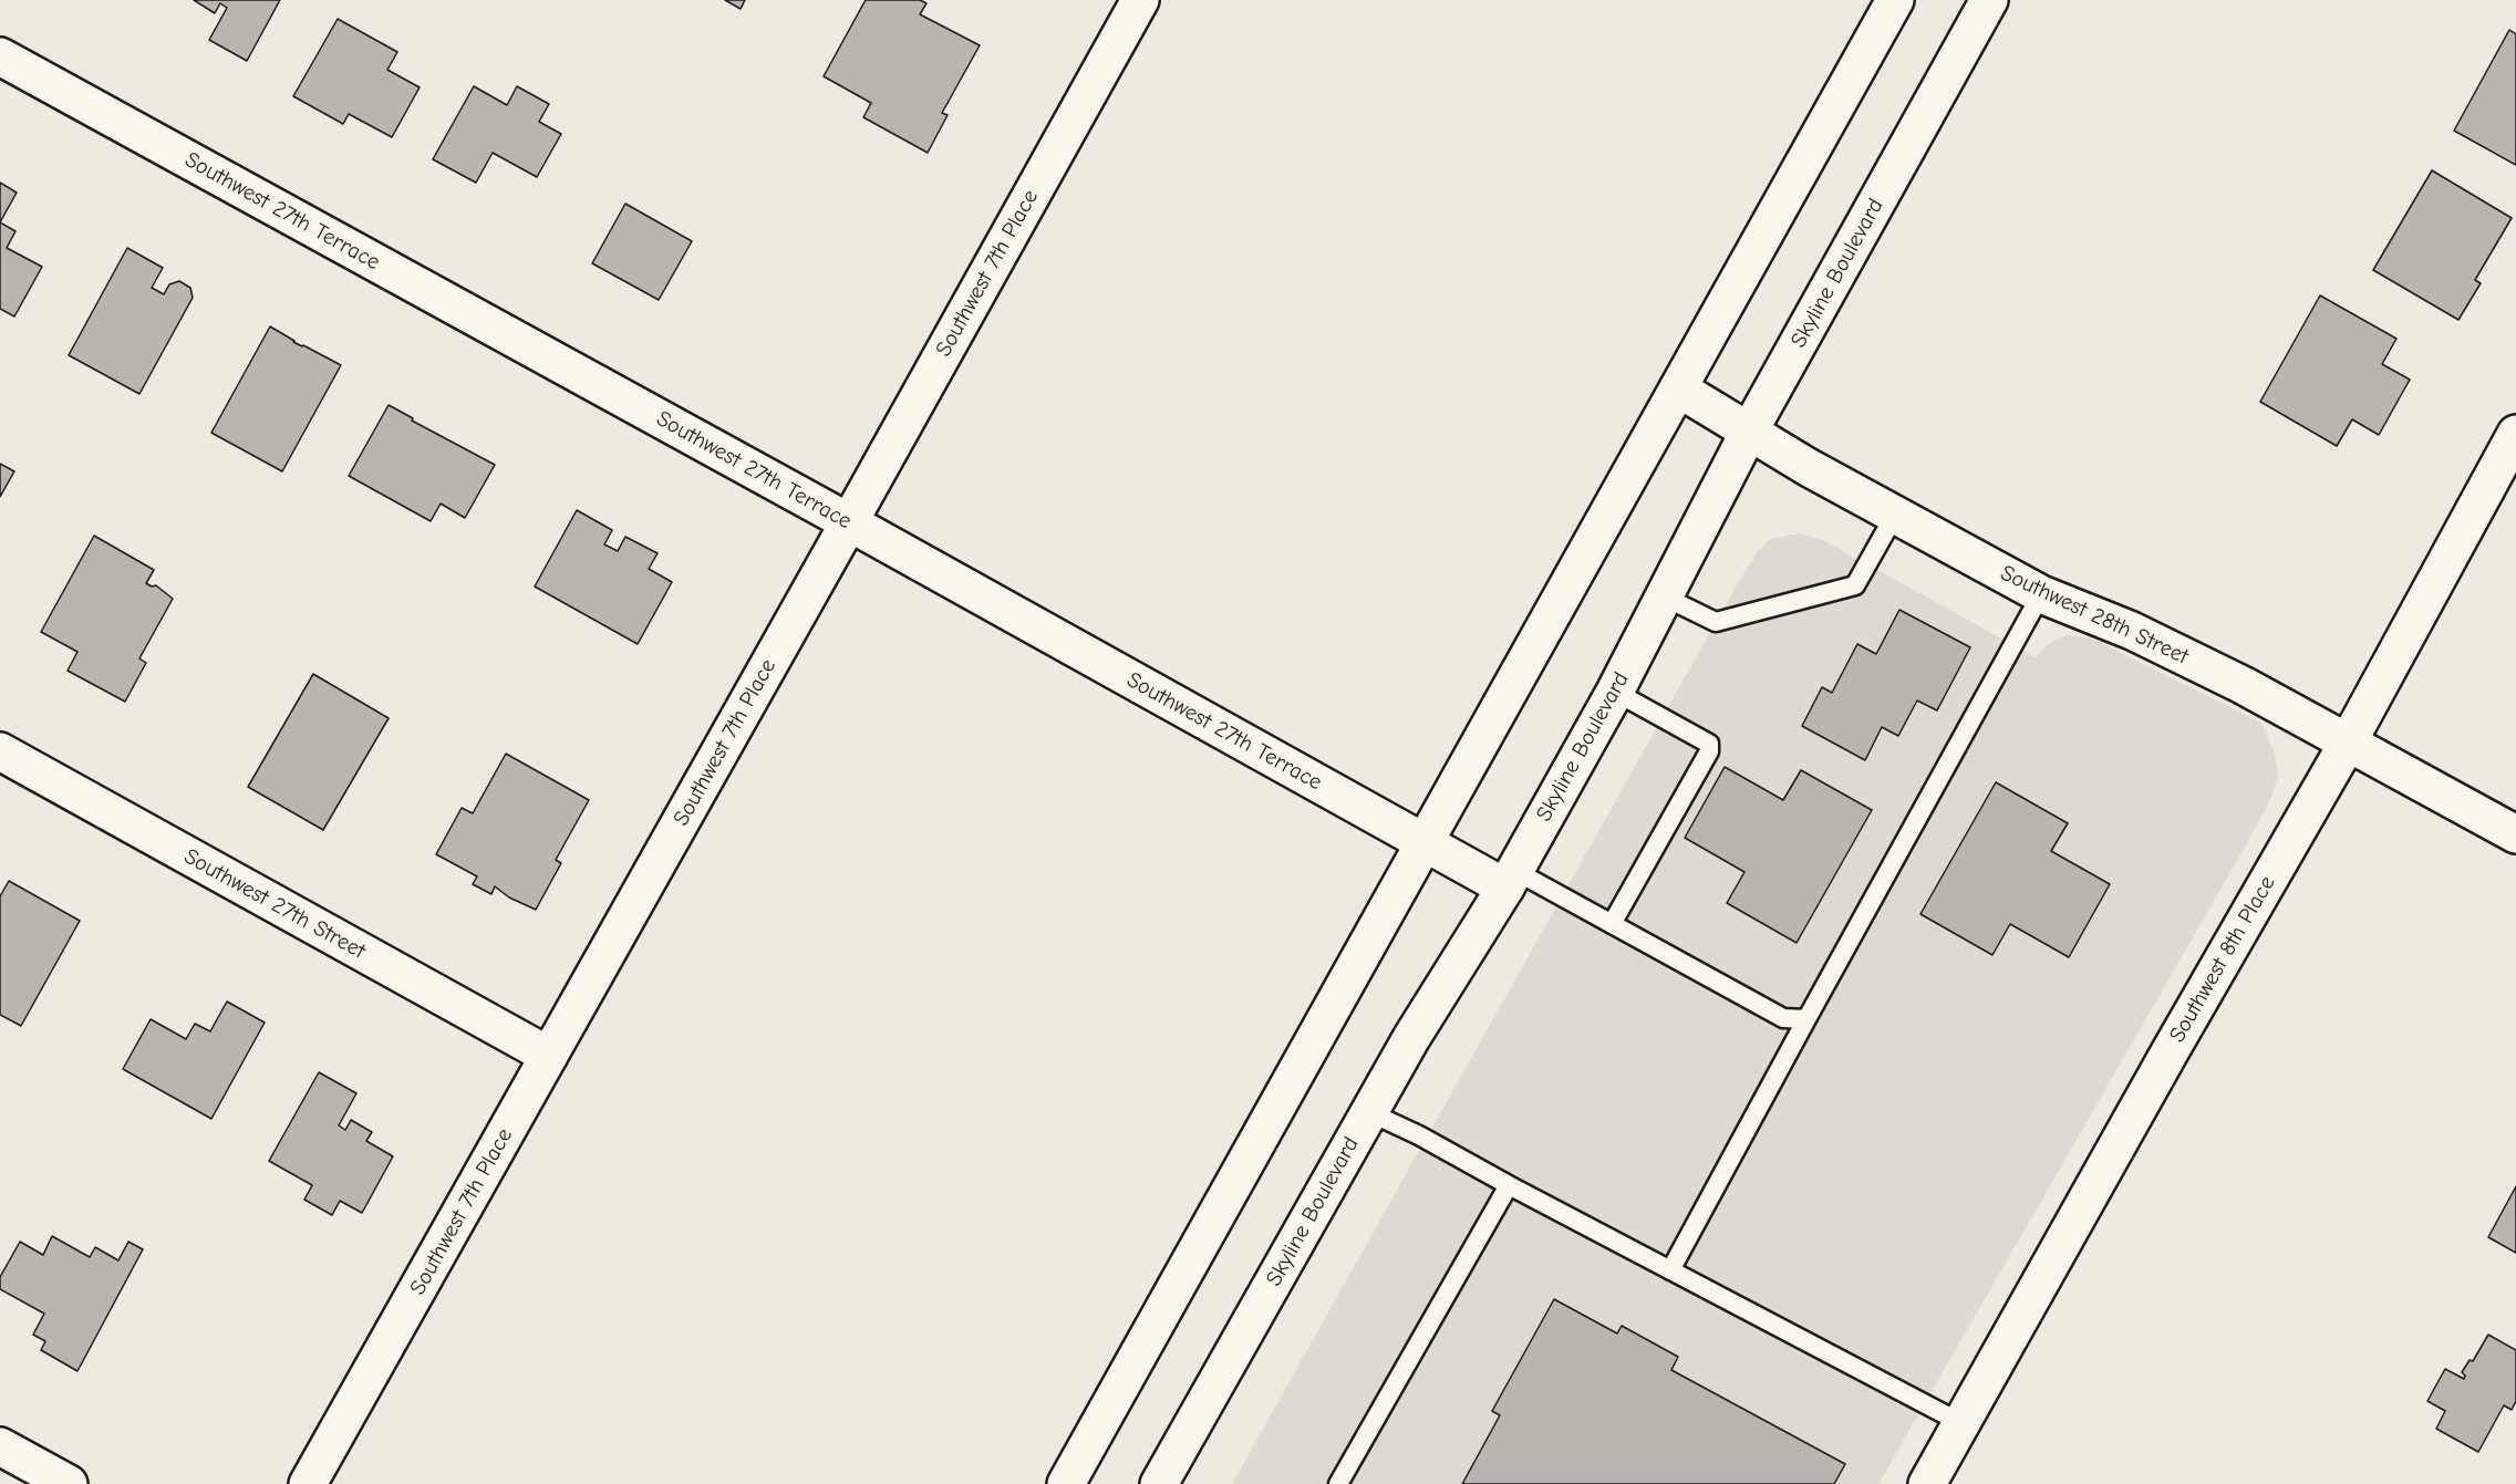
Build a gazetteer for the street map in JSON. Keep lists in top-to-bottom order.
{
  "streets": {
    "street": [
      "Southwest 27th Terrace",
      "Southwest 7th Place",
      "Skyline Boulevard",
      "Southwest 28th Street",
      "Southwest 27th Street",
      "Southwest 8th Place"
    ]
  },
  "crossings": [
    ["Southwest 27th Terrace", "Southwest 7th Place"],
    ["Southwest 27th Terrace", "Skyline Boulevard"],
    ["Southwest 7th Place", "Southwest 27th Street"],
    ["Skyline Boulevard", "Southwest 28th Street"],
    ["Southwest 28th Street", "Southwest 8th Place"]
  ]
}
